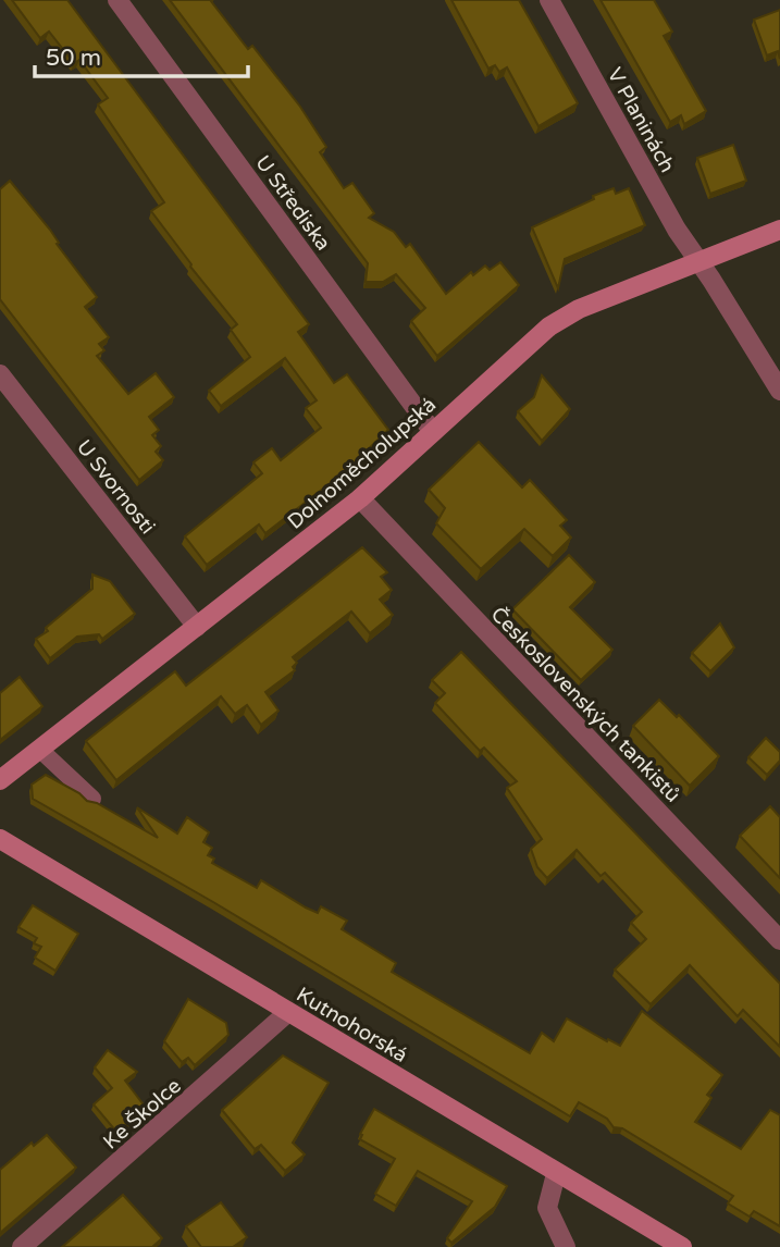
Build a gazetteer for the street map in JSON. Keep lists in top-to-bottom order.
{
  "streets": {
    "street": [
      "V Planinách",
      "U Střediska",
      "Dolnoměcholupská",
      "U Svornosti",
      "Československých tankistů",
      "Kutnohorská",
      "Ke Školce"
    ]
  },
  "crossings": [
    ["V Planinách", "Dolnoměcholupská"],
    ["U Střediska", "Dolnoměcholupská"],
    ["Dolnoměcholupská", "U Svornosti"],
    ["Dolnoměcholupská", "Československých tankistů"],
    ["Kutnohorská", "Ke Školce"]
  ],
  "scale_bar": "50 m"
}
